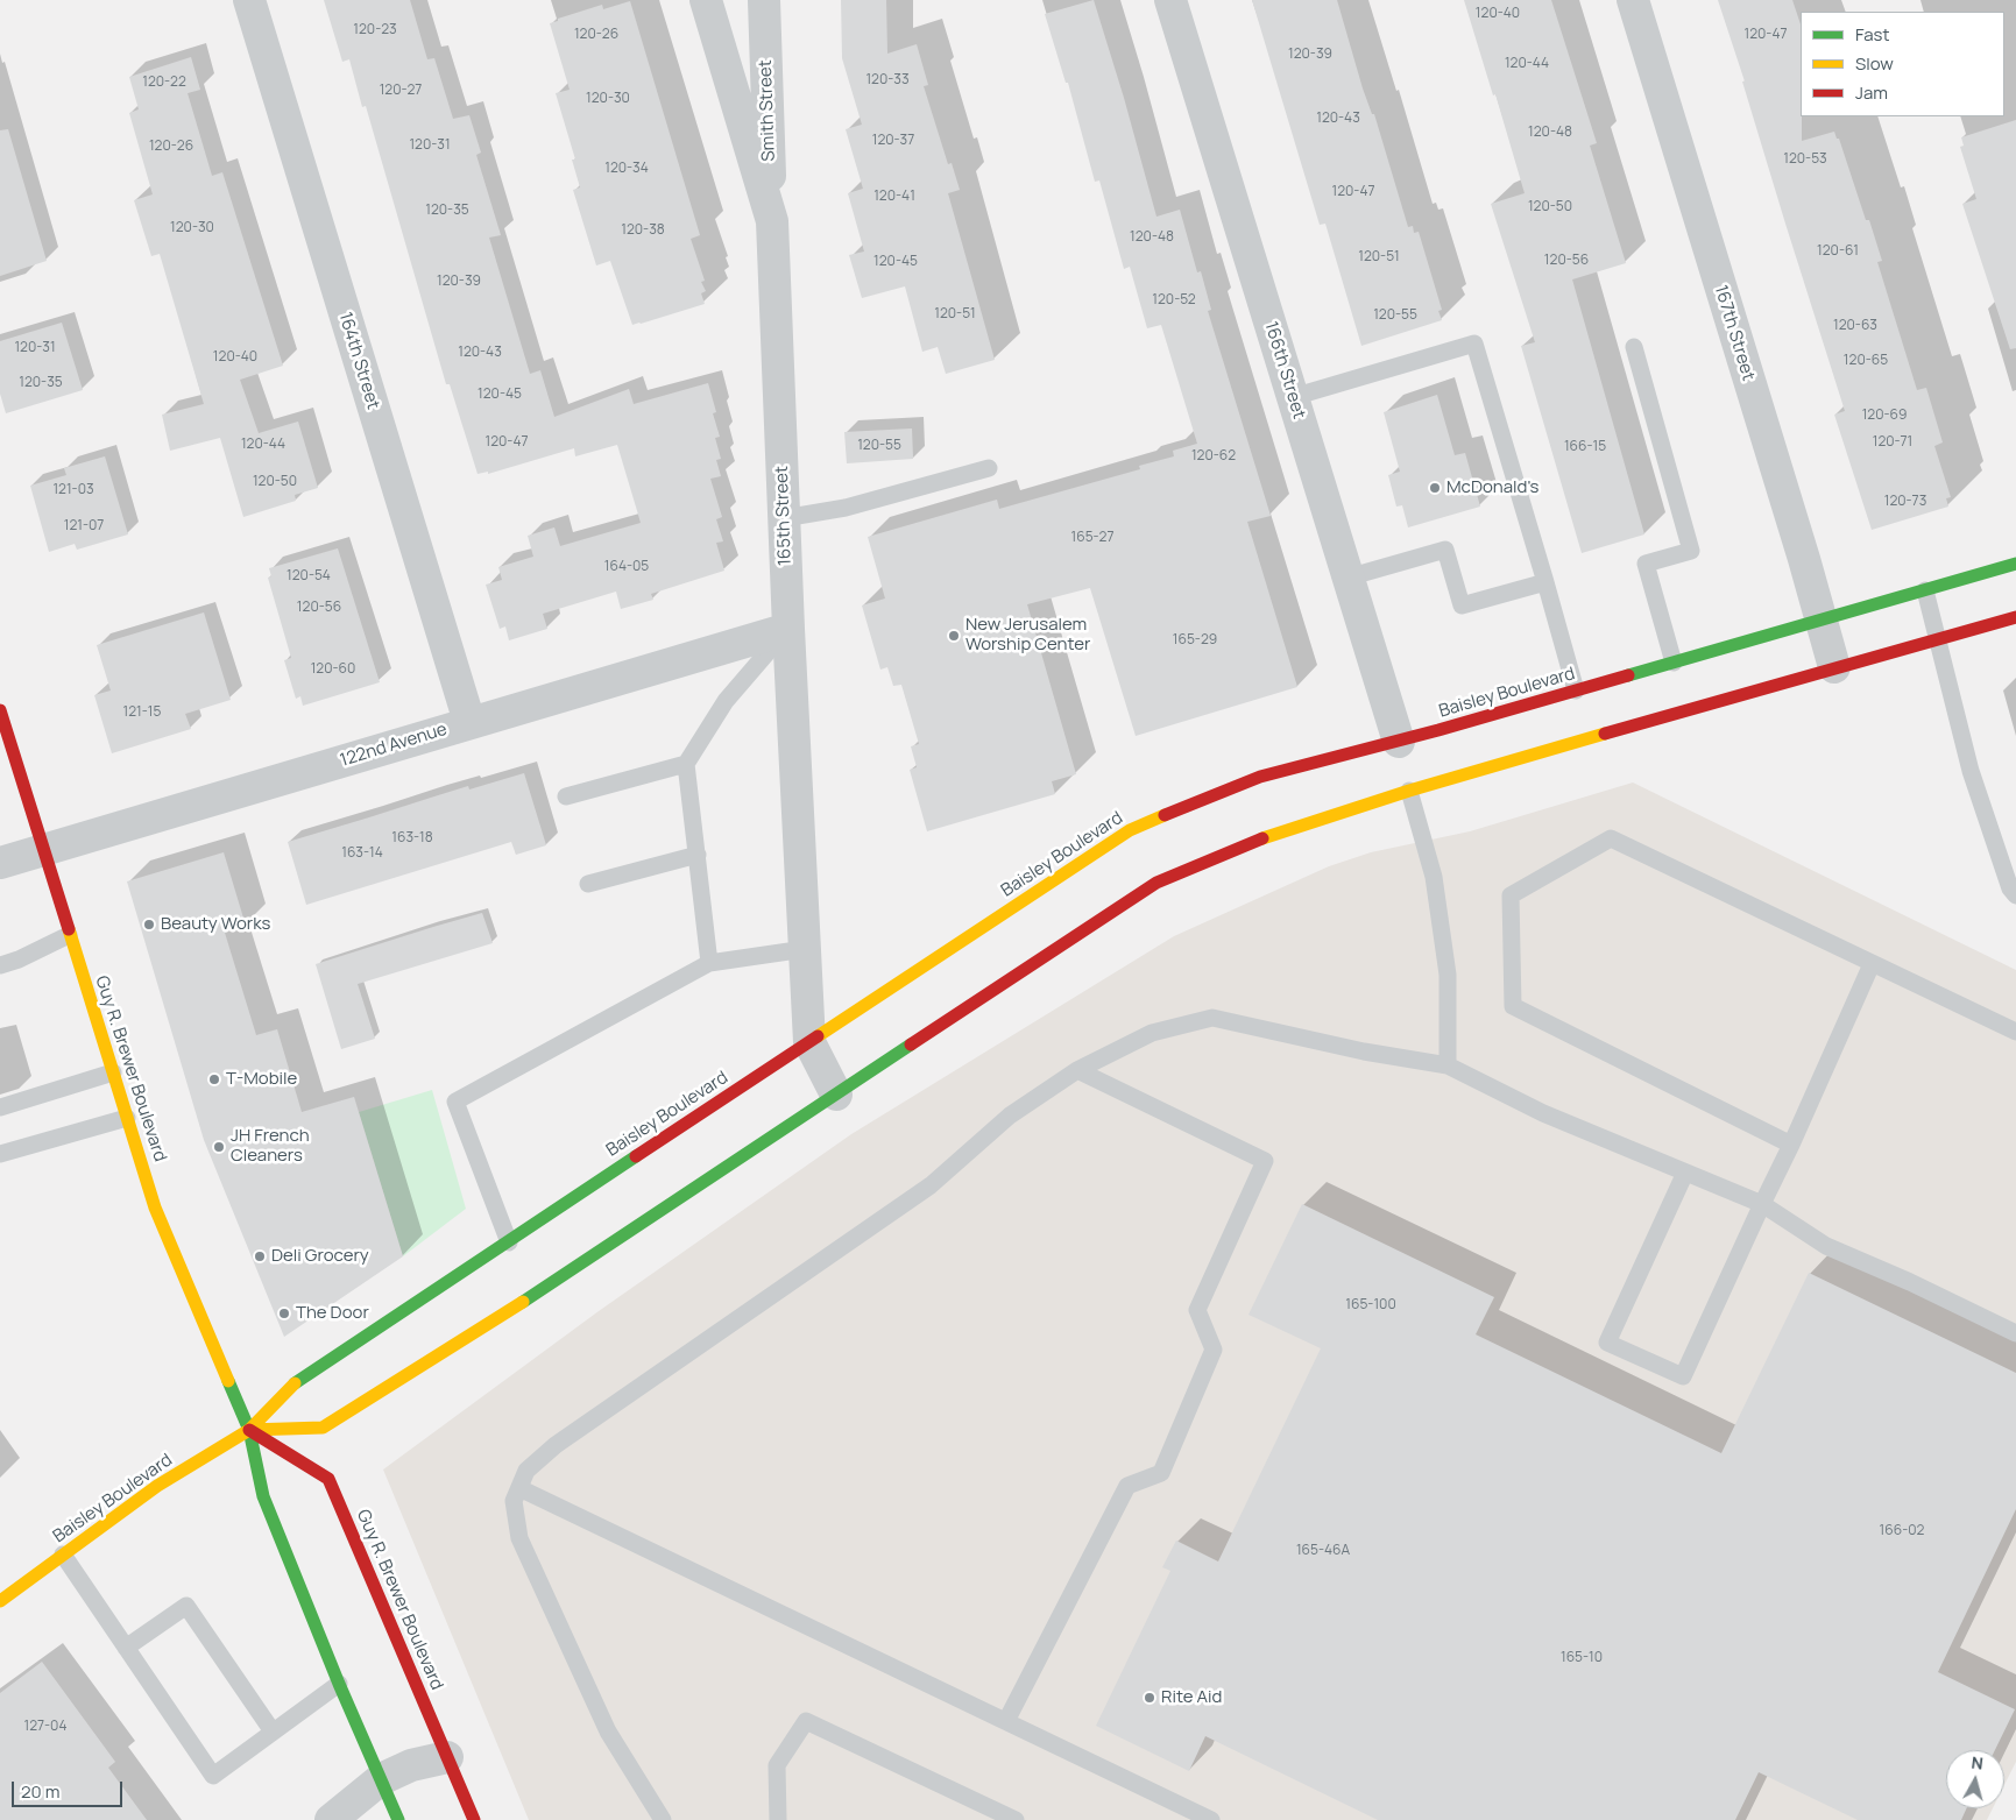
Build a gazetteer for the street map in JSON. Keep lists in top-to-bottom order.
{
  "streets": {
    "main road": ["Baisley Boulevard", "Guy R. Brewer Boulevard"],
    "street": [
      "Smith Street",
      "167th Street",
      "164th Street",
      "166th Street",
      "165th Street",
      "122nd Avenue"
    ]
  },
  "crossings": [
    ["Smith Street", "165th Street"],
    ["167th Street", "Baisley Boulevard"],
    ["164th Street", "122nd Avenue"],
    ["166th Street", "Baisley Boulevard"],
    ["165th Street", "Baisley Boulevard"],
    ["165th Street", "122nd Avenue"],
    ["Baisley Boulevard", "Guy R. Brewer Boulevard"],
    ["122nd Avenue", "Guy R. Brewer Boulevard"]
  ],
  "places": [
    "McDonald's",
    "New Jerusalem Worship Center",
    "Beauty Works",
    "T-Mobile",
    "JH French Cleaners",
    "Deli Grocery",
    "The Door",
    "Rite Aid"
  ],
  "house_numbers": [
    "120-40",
    "120-23",
    "120-26",
    "120-47",
    "120-39",
    "120-44",
    "120-33",
    "120-22",
    "120-27",
    "120-30",
    "120-43",
    "120-48",
    "120-37",
    "120-31",
    "120-26",
    "120-53",
    "120-34",
    "120-47",
    "120-41",
    "120-50",
    "120-35",
    "120-30",
    "120-38",
    "120-48",
    "120-61",
    "120-51",
    "120-56",
    "120-45",
    "120-39",
    "120-52",
    "120-51",
    "120-55",
    "120-63",
    "120-31",
    "120-43",
    "120-40",
    "120-65",
    "120-35",
    "120-45",
    "120-69",
    "120-47",
    "120-71",
    "120-44",
    "120-55",
    "166-15",
    "120-62",
    "120-50",
    "121-03",
    "120-73",
    "121-07",
    "165-27",
    "164-05",
    "120-54",
    "120-56",
    "165-29",
    "120-60",
    "121-15",
    "163-18",
    "163-14",
    "165-100",
    "166-02",
    "165-46A",
    "165-10",
    "127-04"
  ],
  "legend": ["Fast", "Slow", "Jam"],
  "scale_bar": "20 m",
  "north": "top"
}
